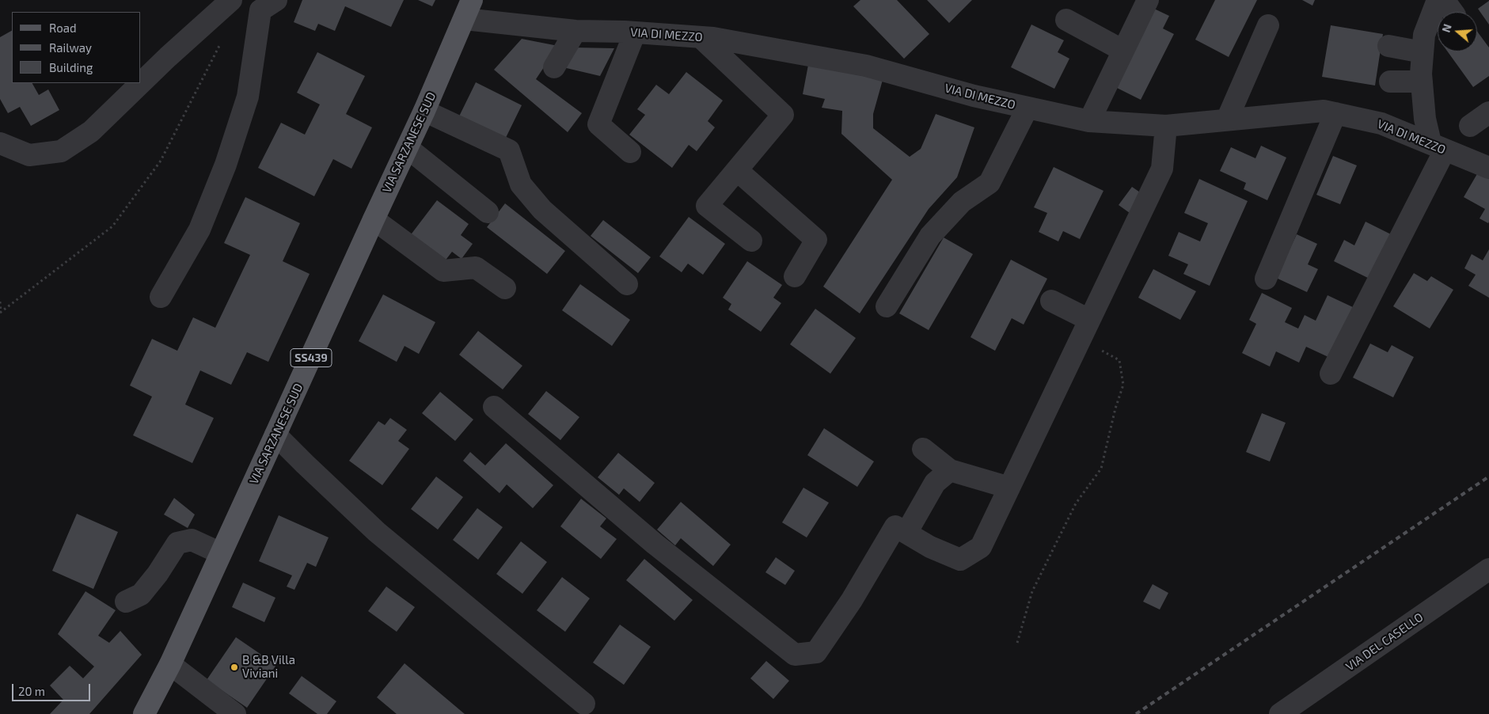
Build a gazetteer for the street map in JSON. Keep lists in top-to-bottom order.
{
  "streets": {
    "main road": ["VIA SARZANESE SUD", "SS439"],
    "street": ["VIA DI MEZZO", "VIA DEL CASELLO"]
  },
  "crossings": [
    ["VIA DI MEZZO", "VIA SARZANESE SUD"]
  ],
  "places": ["B &B Villa Viviani"],
  "legend": ["Road", "Railway", "Building"],
  "scale_bar": "20 m",
  "north": "left"
}
